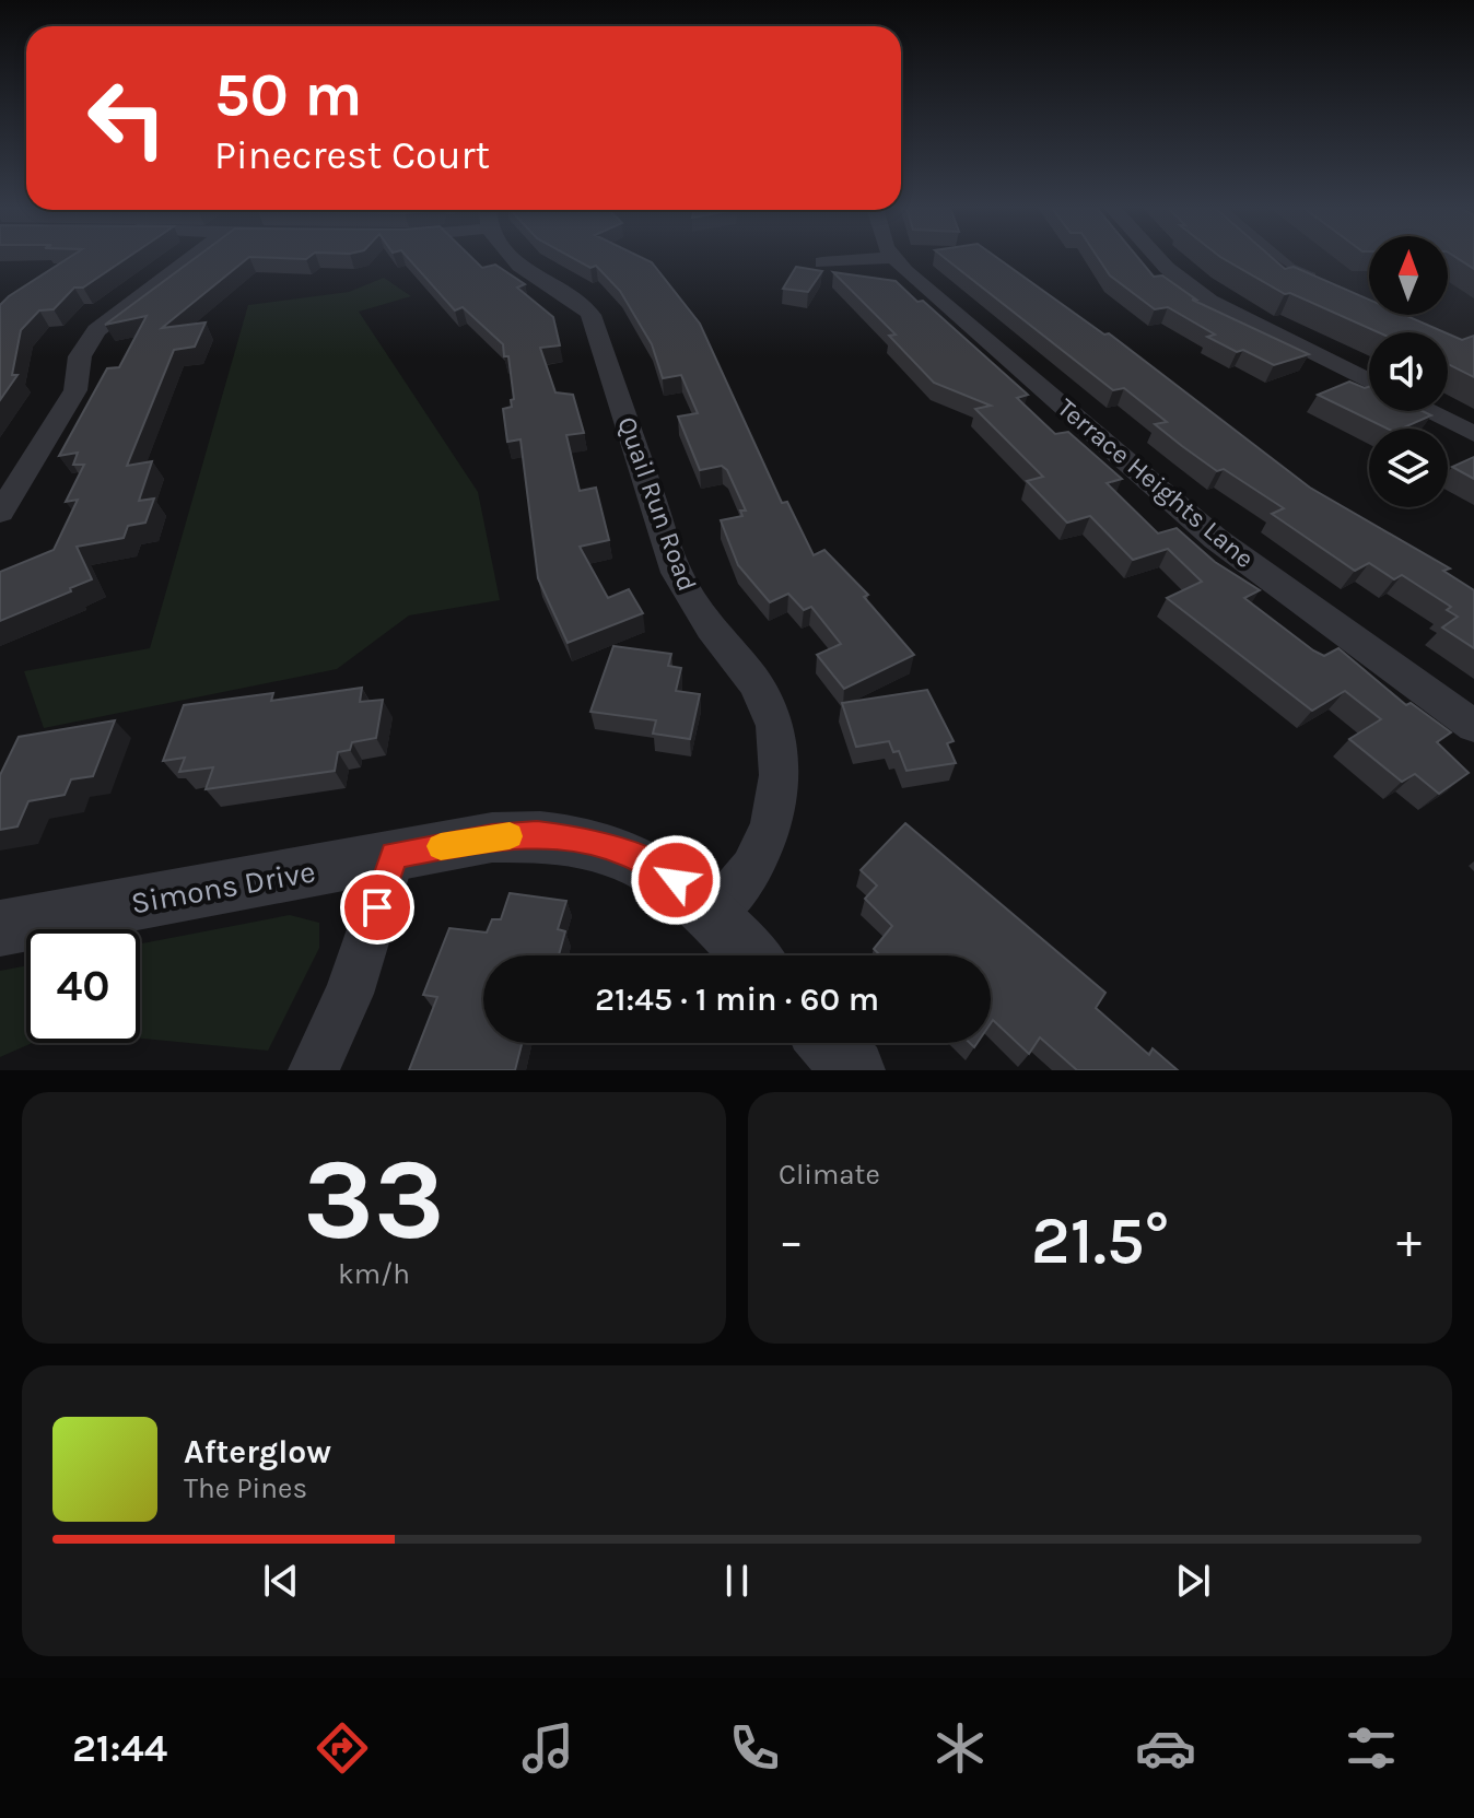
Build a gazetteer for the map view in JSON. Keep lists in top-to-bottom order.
{
  "streets": {
    "street": ["Terrace Heights Lane", "Quail Run Road", "Simons Drive"]
  },
  "crossings": [
    ["Quail Run Road", "Simons Drive"]
  ],
  "north": "top",
  "page": {
    "turn": ["50 m", "Pinecrest Court"],
    "limit": "40",
    "trip": "21:45 · 1 min · 60 m",
    "tile": [
      ["33", "km/h"],
      "Climate"
    ],
    "heat": ["−", "21.5°", "+"],
    "song": ["Afterglow", "The Pines"],
    "tabs": "21:44"
  }
}
